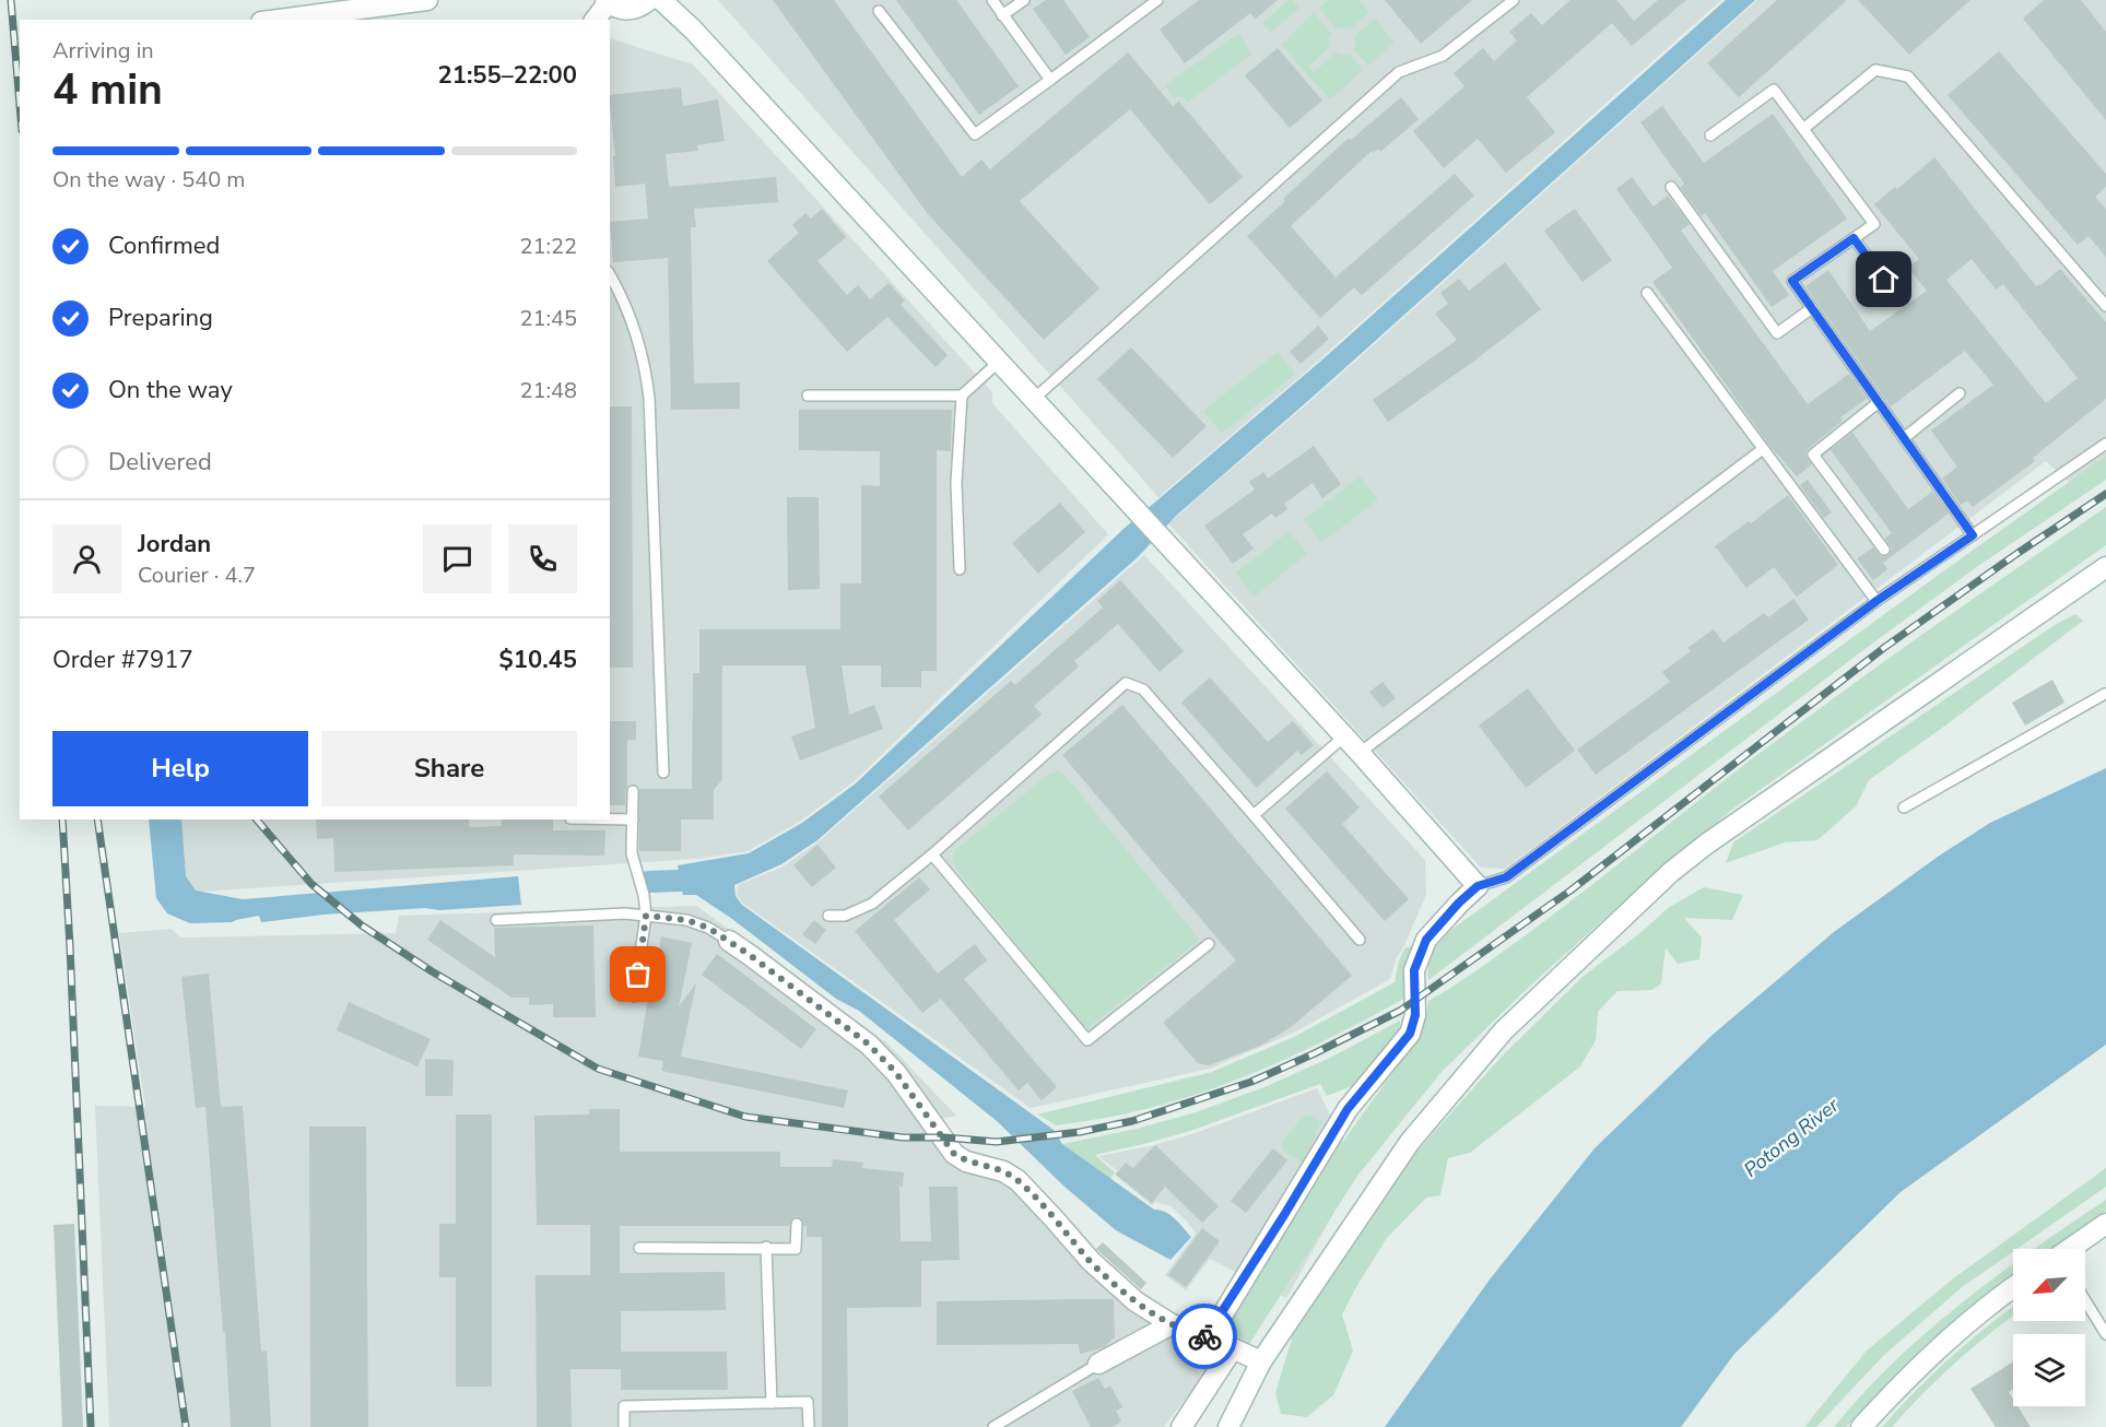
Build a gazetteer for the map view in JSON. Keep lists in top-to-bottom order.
{
  "water": ["Potong River"],
  "north": "bottom left",
  "page": {
    "heading": ["4 min", "Arriving in", "21:55–22:00"],
    "panel": [
      "Jordan",
      "Courier · 4.7",
      "Order #7917",
      "$10.45"
    ],
    "bar": "On the way · 540 m",
    "list": [
      ["Confirmed", "21:22"],
      ["Preparing", "21:45"],
      ["On the way", "21:48"],
      "Delivered"
    ],
    "buttons": ["Help", "Share"]
  }
}
